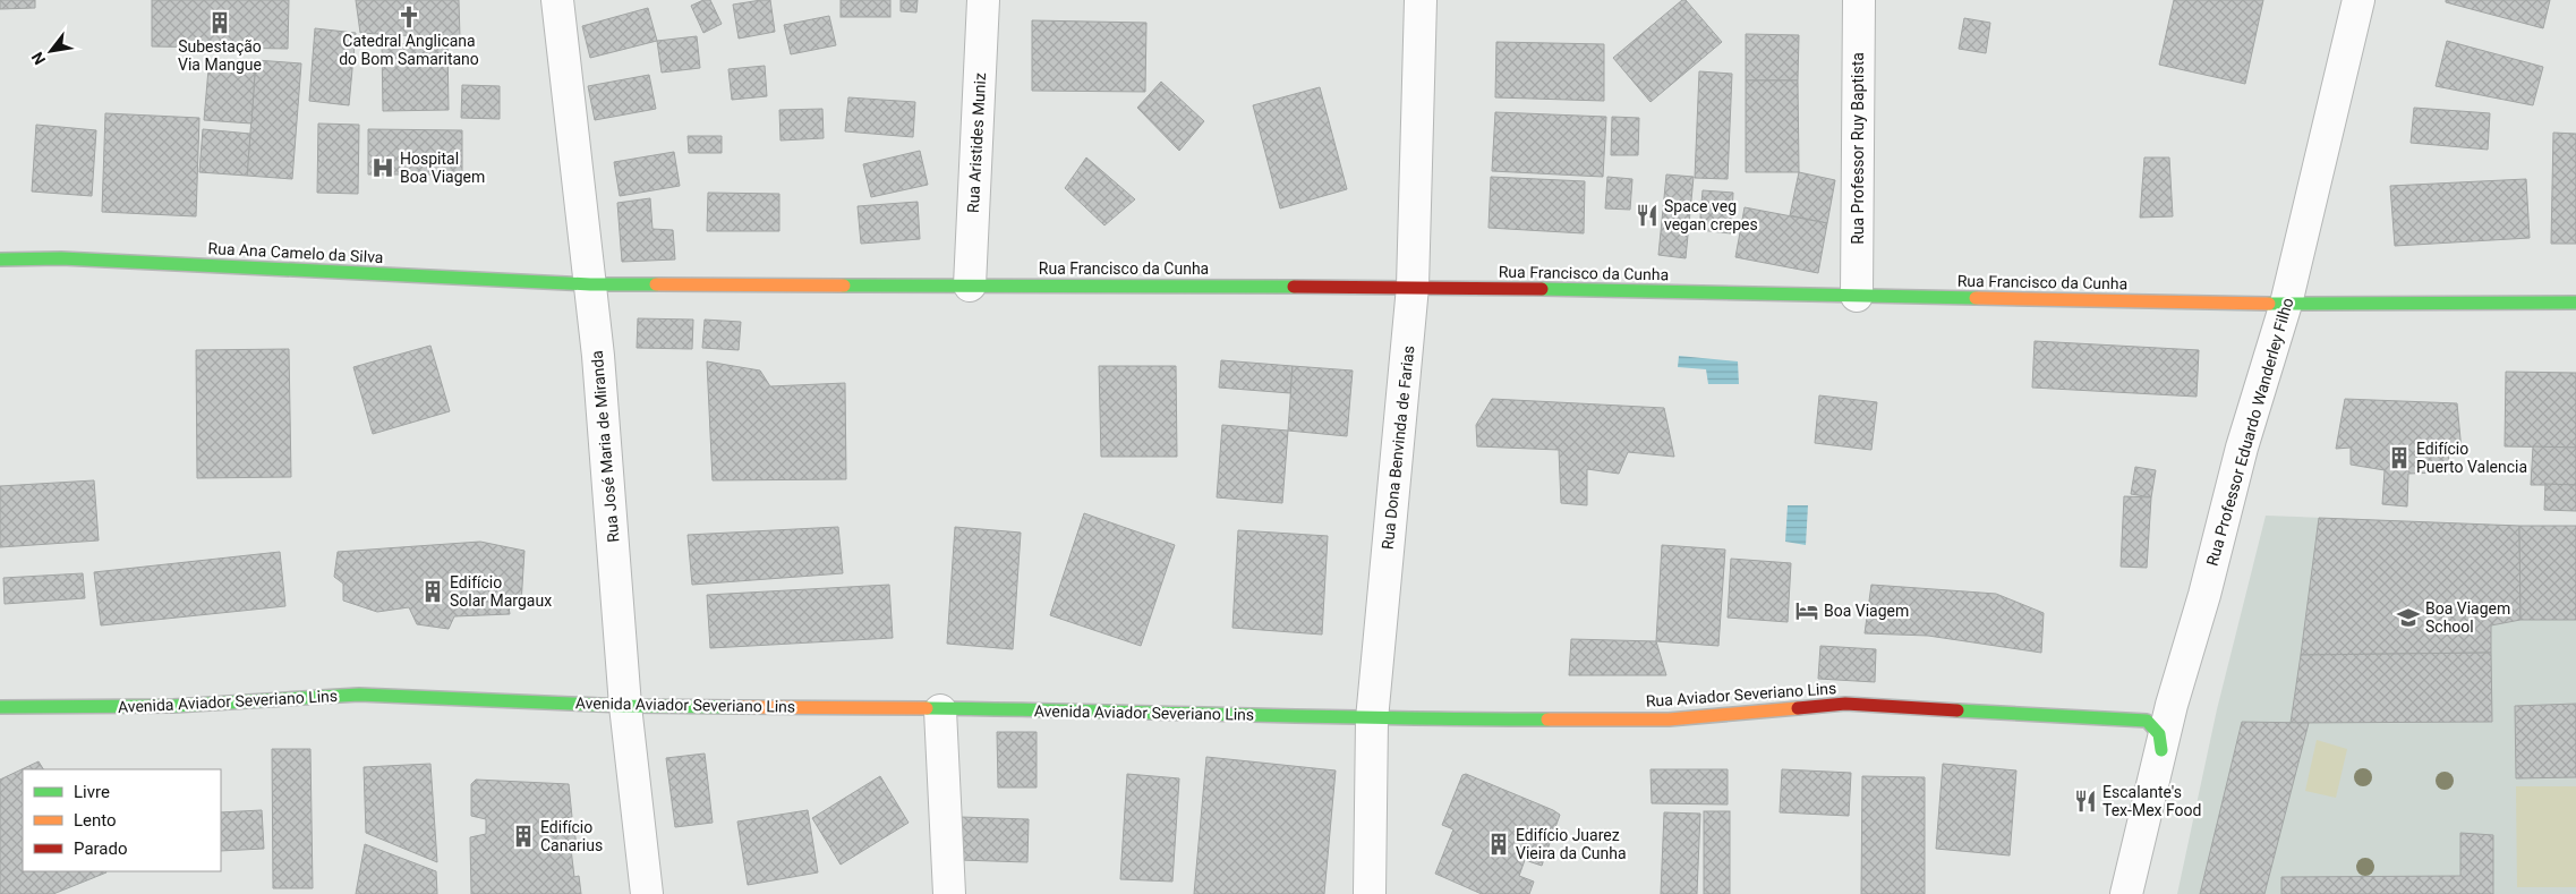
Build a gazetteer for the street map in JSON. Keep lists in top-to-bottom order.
{
  "streets": {
    "street": [
      "Rua Aristides Muniz",
      "Rua Professor Ruy Baptista",
      "Rua Ana Camelo da Silva",
      "Rua Francisco da Cunha",
      "Rua Professor Eduardo Wanderley Filho",
      "Rua José Maria de Miranda",
      "Rua Dona Benvinda de Farias",
      "Rua Aviador Severiano Lins",
      "Avenida Aviador Severiano Lins"
    ]
  },
  "crossings": [
    ["Rua Aristides Muniz", "Rua Francisco da Cunha"],
    ["Rua Professor Ruy Baptista", "Rua Francisco da Cunha"],
    ["Rua Ana Camelo da Silva", "Rua Francisco da Cunha"],
    ["Rua Ana Camelo da Silva", "Rua José Maria de Miranda"],
    ["Rua Francisco da Cunha", "Rua Professor Eduardo Wanderley Filho"],
    ["Rua Francisco da Cunha", "Rua José Maria de Miranda"],
    ["Rua Francisco da Cunha", "Rua Dona Benvinda de Farias"],
    ["Rua Professor Eduardo Wanderley Filho", "Rua Aviador Severiano Lins"],
    ["Rua José Maria de Miranda", "Avenida Aviador Severiano Lins"],
    ["Rua Dona Benvinda de Farias", "Rua Aviador Severiano Lins"],
    ["Rua Dona Benvinda de Farias", "Avenida Aviador Severiano Lins"],
    ["Rua Aviador Severiano Lins", "Avenida Aviador Severiano Lins"]
  ],
  "places": {
    "church": ["Catedral Anglicana do Bom Samaritano"],
    "building": [
      "Subestação Via Mangue",
      "Edifício Puerto Valencia",
      "Edifício Solar Margaux",
      "Edifício Canarius",
      "Edifício Juarez Vieira da Cunha"
    ],
    "hospital": ["Hospital Boa Viagem"],
    "restaurant": ["Space veg vegan crepes", "Escalante's Tex-Mex Food"],
    "hotel": ["Boa Viagem"],
    "school or university": ["Boa Viagem School"]
  },
  "legend": ["Livre", "Lento", "Parado"],
  "north": "bottom left"
}
